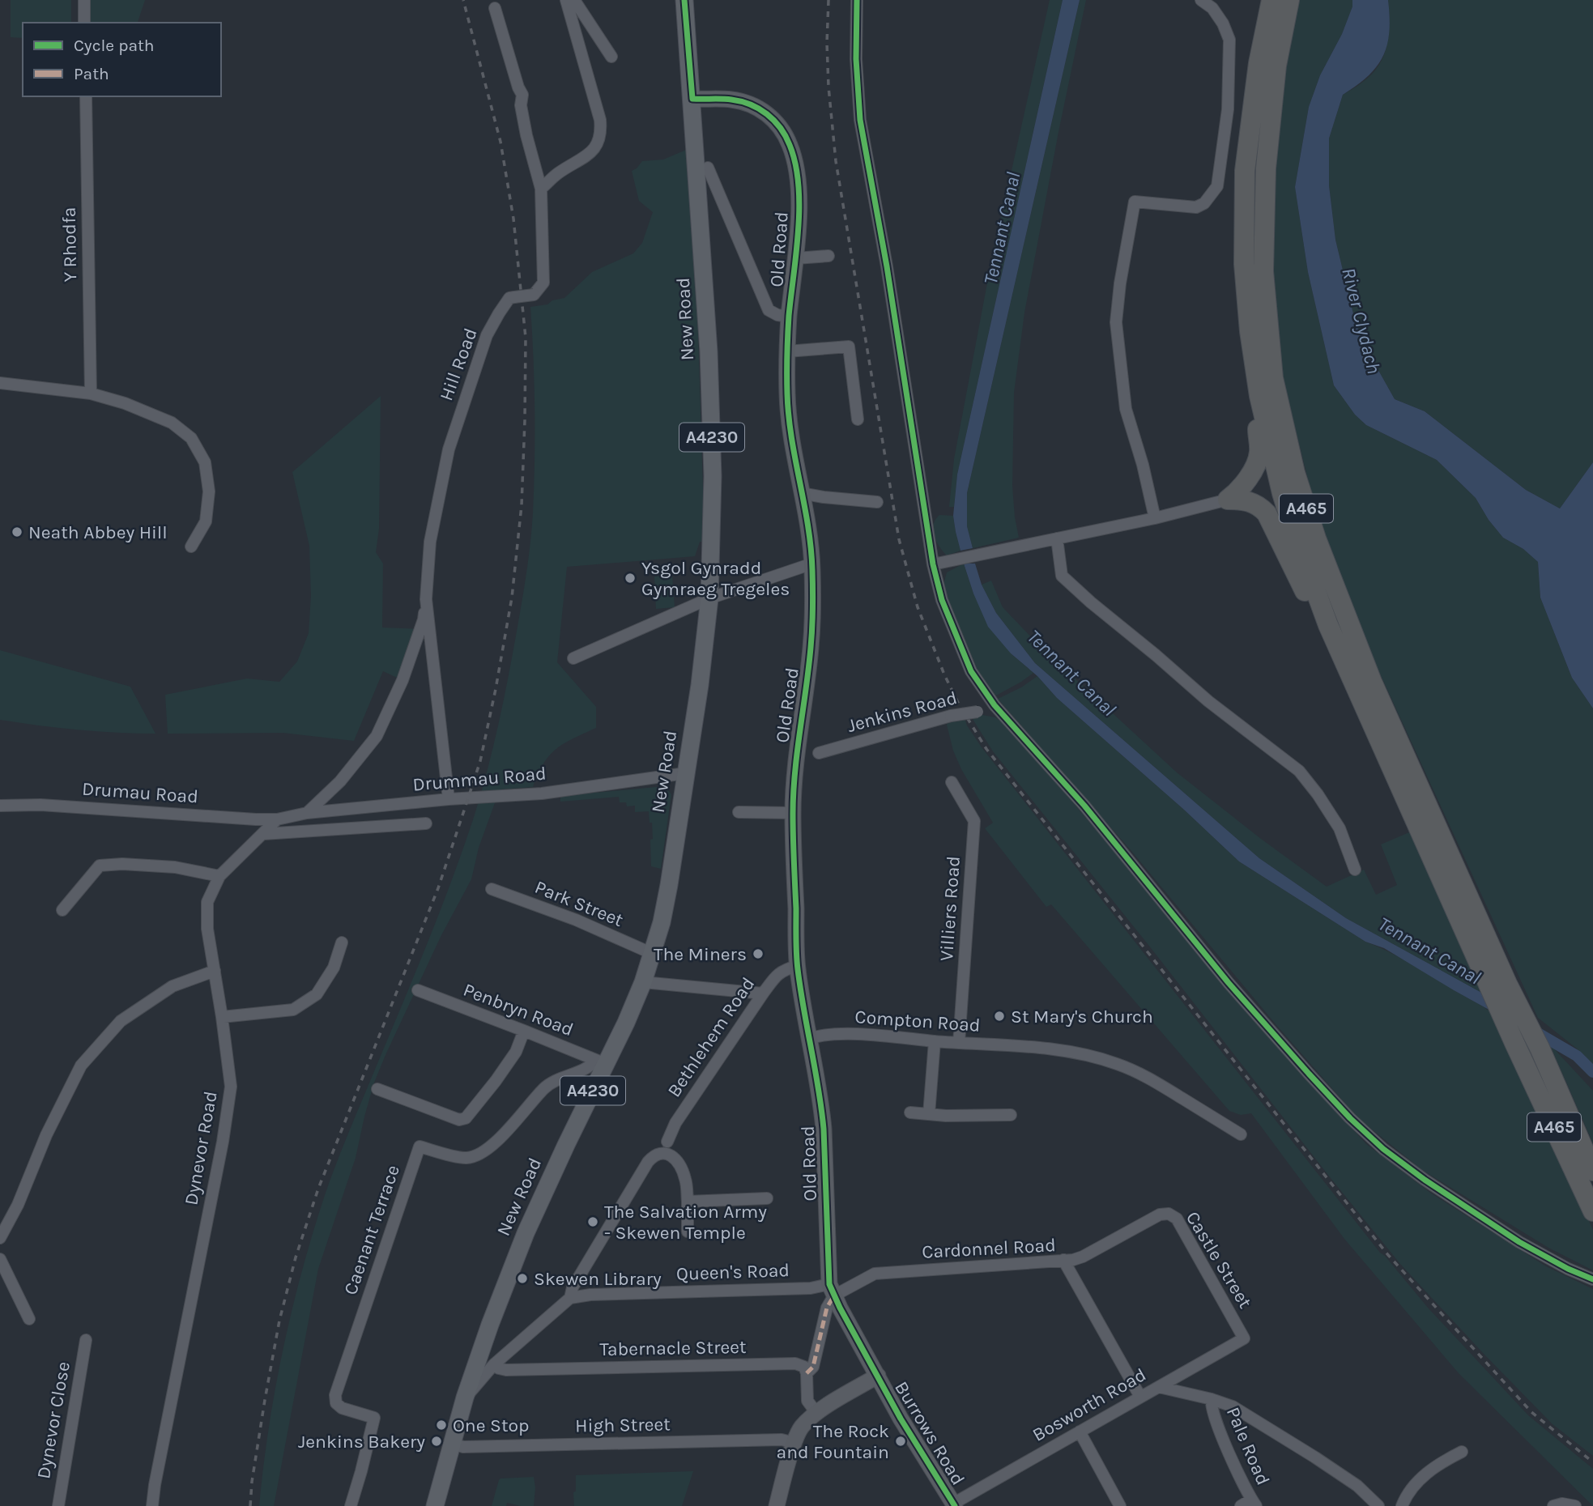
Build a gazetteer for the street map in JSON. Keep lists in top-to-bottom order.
{
  "streets": {
    "highway": ["A465"],
    "main road": [
      "Old Road",
      "New Road",
      "A4230",
      "Burrows Road"
    ],
    "street": [
      "Y Rhodfa",
      "Hill Road",
      "Jenkins Road",
      "Drummau Road",
      "Drumau Road",
      "Park Street",
      "Villiers Road",
      "Penbryn Road",
      "Compton Road",
      "Bethlehem Road",
      "Dynevor Road",
      "Caenant Terrace",
      "Cardonnel Road",
      "Castle Street",
      "Queen's Road",
      "Tabernacle Street",
      "Bosworth Road",
      "Dynevor Close",
      "High Street",
      "Pale Road"
    ]
  },
  "crossings": [
    ["Old Road", "New Road"],
    ["Old Road", "Compton Road"],
    ["Old Road", "Bethlehem Road"],
    ["Old Road", "Cardonnel Road"],
    ["Old Road", "Queen's Road"],
    ["Old Road", "Burrows Road"],
    ["New Road", "Drummau Road"],
    ["New Road", "Park Street"],
    ["New Road", "Penbryn Road"],
    ["New Road", "Caenant Terrace"],
    ["New Road", "High Street"],
    ["Hill Road", "Drummau Road"],
    ["Drummau Road", "Drumau Road"],
    ["Drummau Road", "Dynevor Road"],
    ["Drumau Road", "Dynevor Road"],
    ["Villiers Road", "Compton Road"],
    ["Penbryn Road", "Caenant Terrace"],
    ["Cardonnel Road", "Castle Street"],
    ["Cardonnel Road", "Queen's Road"],
    ["Cardonnel Road", "Bosworth Road"],
    ["Castle Street", "Bosworth Road"],
    ["Bosworth Road", "Burrows Road"]
  ],
  "water": ["Tennant Canal", "River Clydach"],
  "places": [
    "Neath Abbey Hill",
    "Ysgol Gynradd Gymraeg Tregeles",
    "The Miners",
    "St Mary's Church",
    "The Salvation Army - Skewen Temple",
    "Skewen Library",
    "One Stop",
    "Jenkins Bakery",
    "The Rock and Fountain"
  ],
  "legend": ["Cycle path", "Path"]
}
